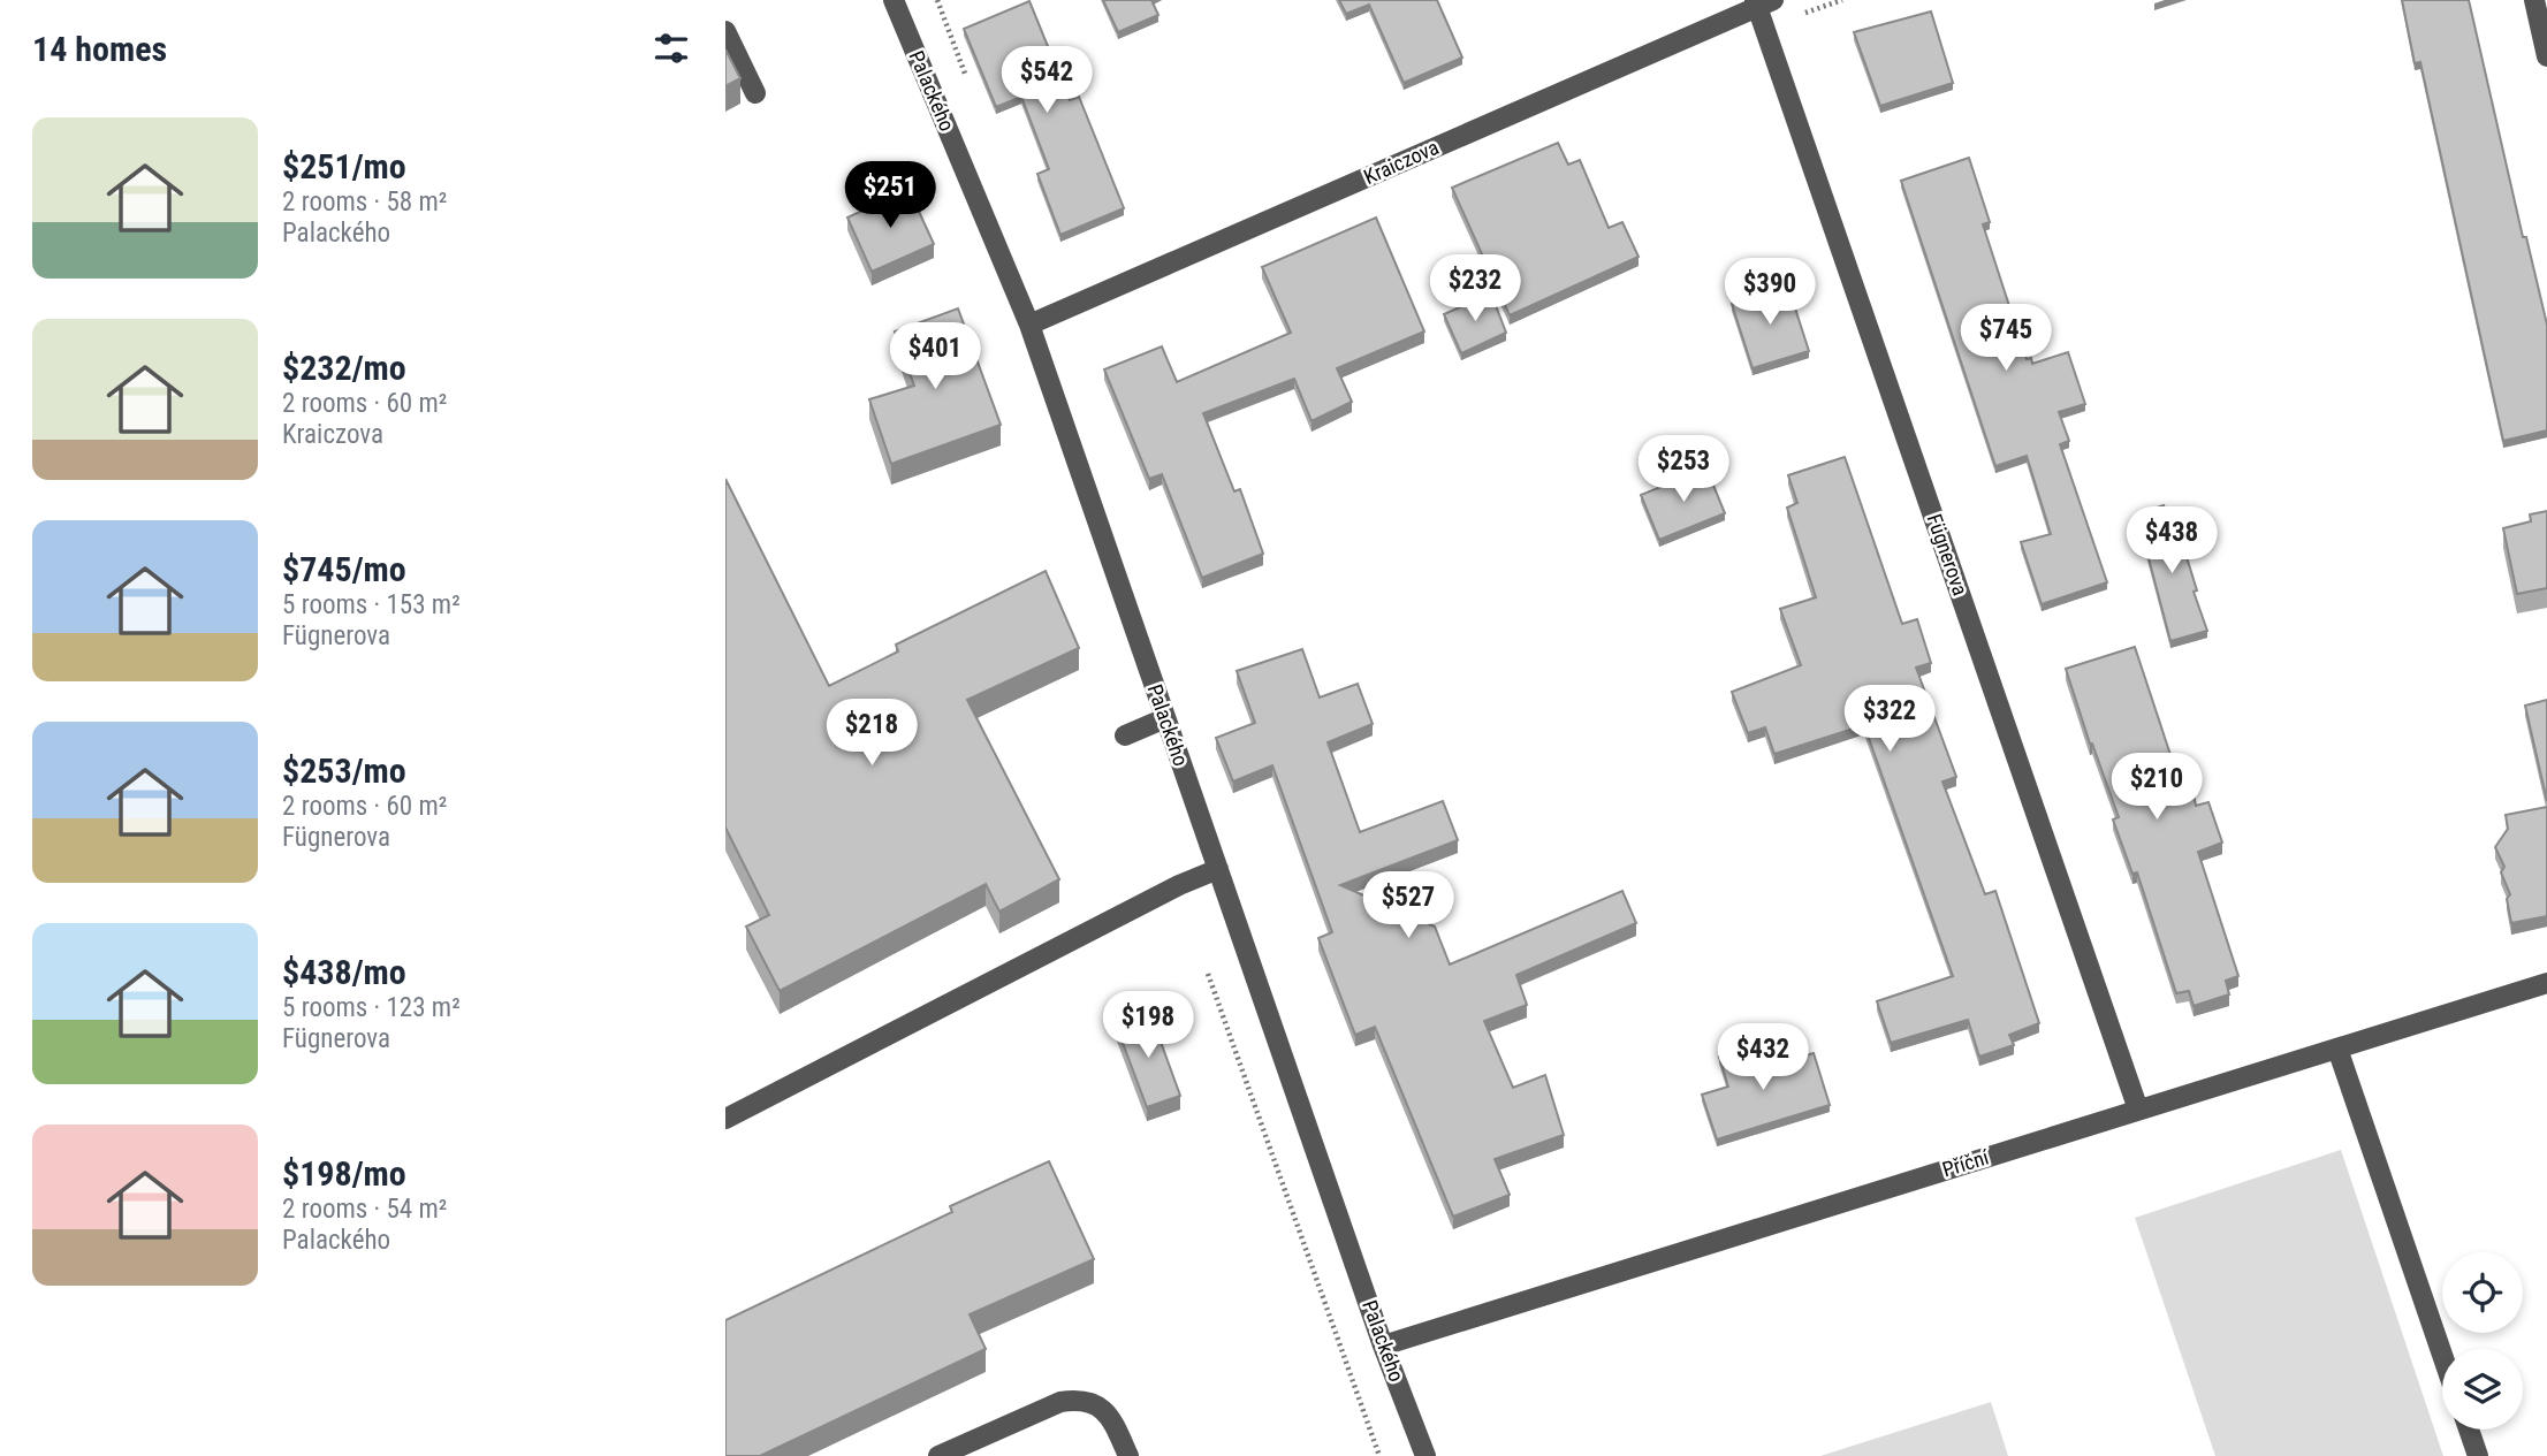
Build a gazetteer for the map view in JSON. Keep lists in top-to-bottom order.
{
  "streets": {
    "street": [
      "Palackého",
      "Kraiczova",
      "Fügnerova",
      "Příční"
    ]
  },
  "crossings": [
    ["Palackého", "Kraiczova"],
    ["Palackého", "Příční"],
    ["Kraiczova", "Fügnerova"],
    ["Fügnerova", "Příční"]
  ],
  "page": {
    "heading": "14 homes",
    "price": [
      "$542",
      "$251",
      "$232",
      "$390",
      "$745",
      "$401",
      "$253",
      "$438",
      "$322",
      "$218",
      "$210",
      "$527",
      "$198",
      "$432"
    ],
    "list": [
      {
        "name": "$251/mo",
        "note": "2 rooms · 58 m² · Palackého"
      },
      {
        "name": "$232/mo",
        "note": "2 rooms · 60 m² · Kraiczova"
      },
      {
        "name": "$745/mo",
        "note": "5 rooms · 153 m² · Fügnerova"
      },
      {
        "name": "$253/mo",
        "note": "2 rooms · 60 m² · Fügnerova"
      },
      {
        "name": "$438/mo",
        "note": "5 rooms · 123 m² · Fügnerova"
      },
      {
        "name": "$198/mo",
        "note": "2 rooms · 54 m² · Palackého"
      }
    ]
  }
}
